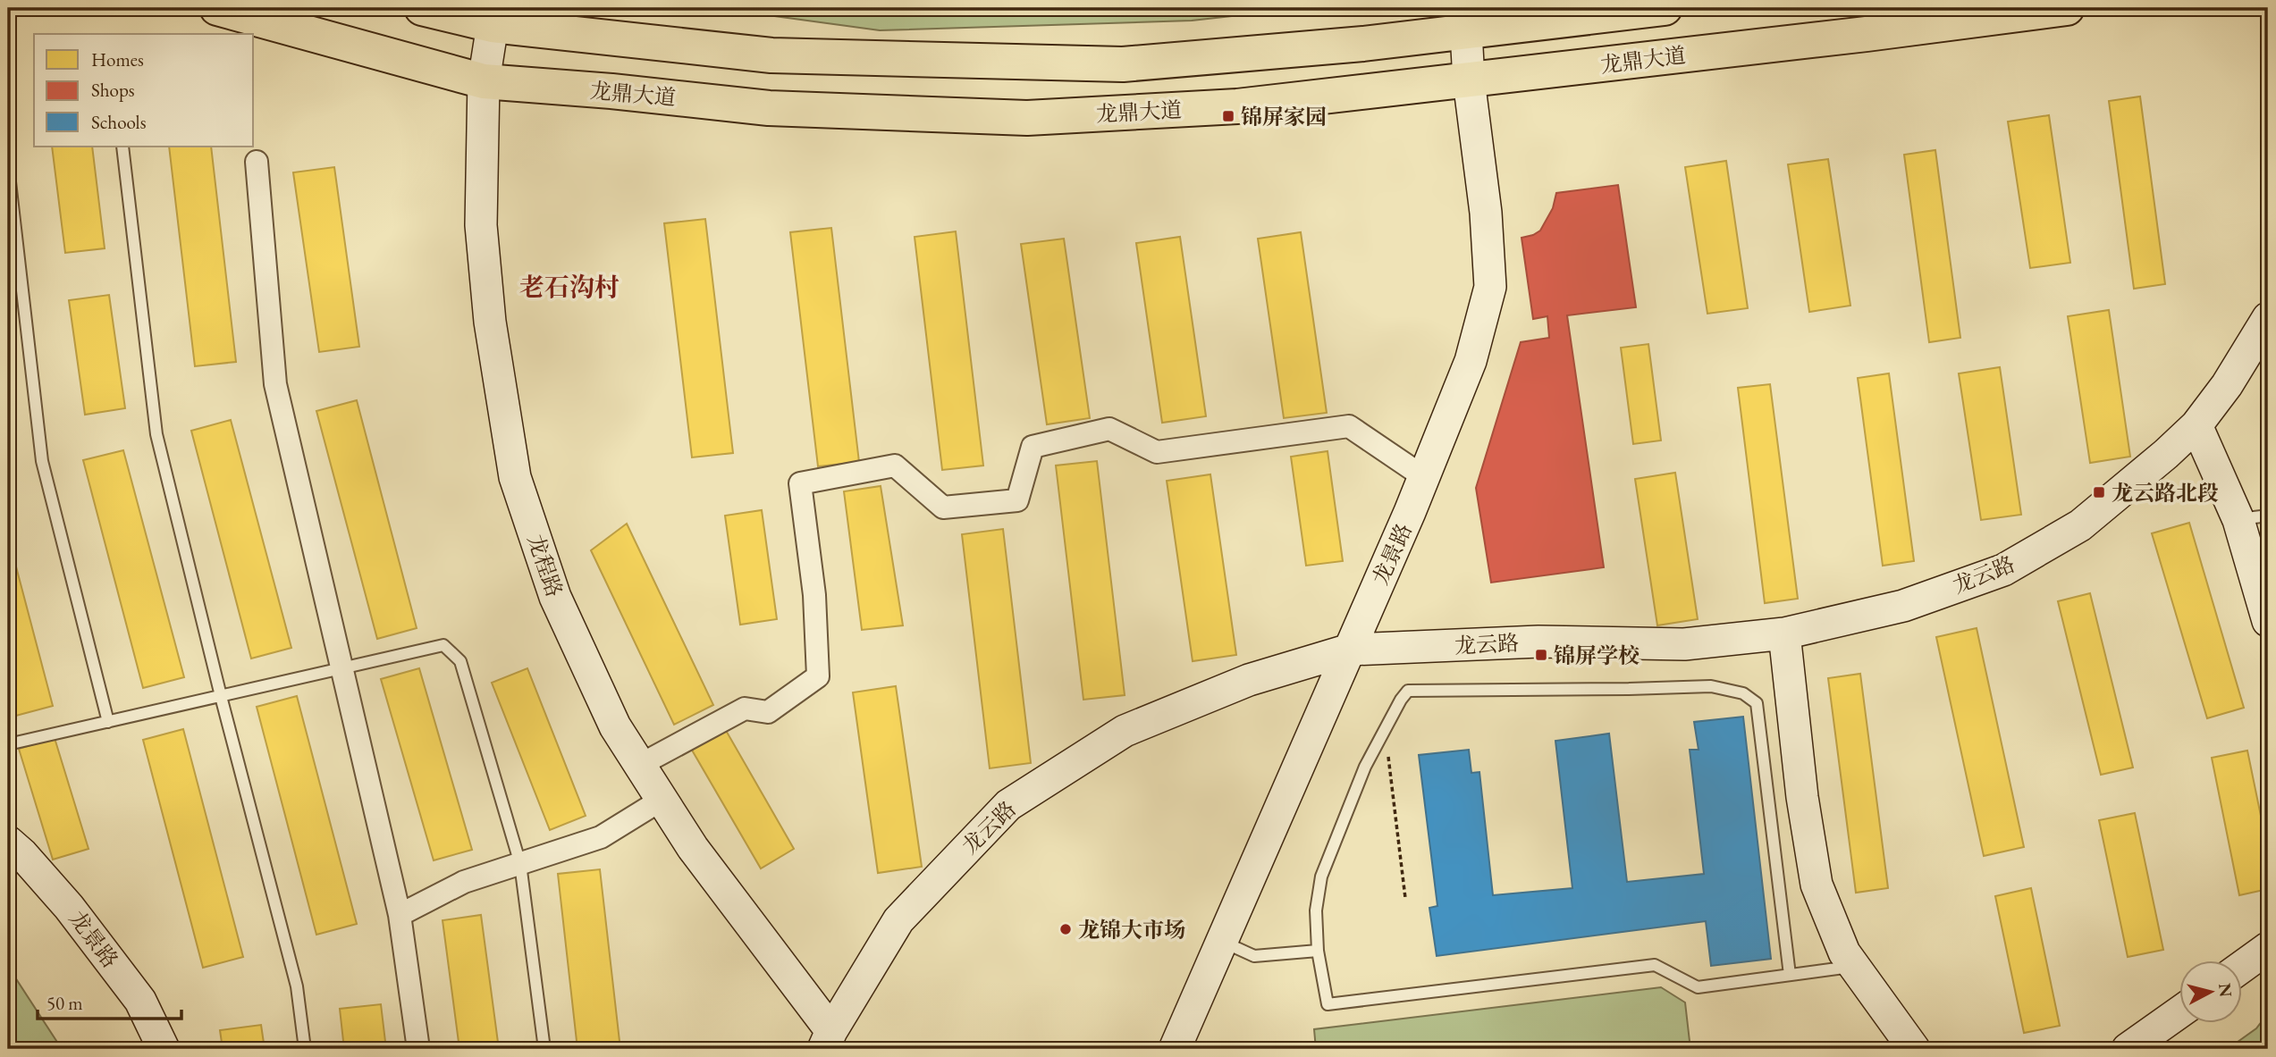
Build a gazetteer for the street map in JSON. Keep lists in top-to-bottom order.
{
  "streets": {
    "main road": ["龙鼎大道"],
    "street": ["龙景路", "龙程路", "龙云路"]
  },
  "crossings": [
    ["龙鼎大道", "龙景路"],
    ["龙鼎大道", "龙程路"],
    ["龙景路", "龙云路"],
    ["龙程路", "龙云路"]
  ],
  "districts": ["老石沟村"],
  "places": {
    "transit": ["锦屏家园", "龙云路北段", "锦屏学校"],
    "other": ["龙锦大市场"]
  },
  "legend": ["Homes", "Shops", "Schools"],
  "scale_bar": "50 m",
  "north": "right"
}
